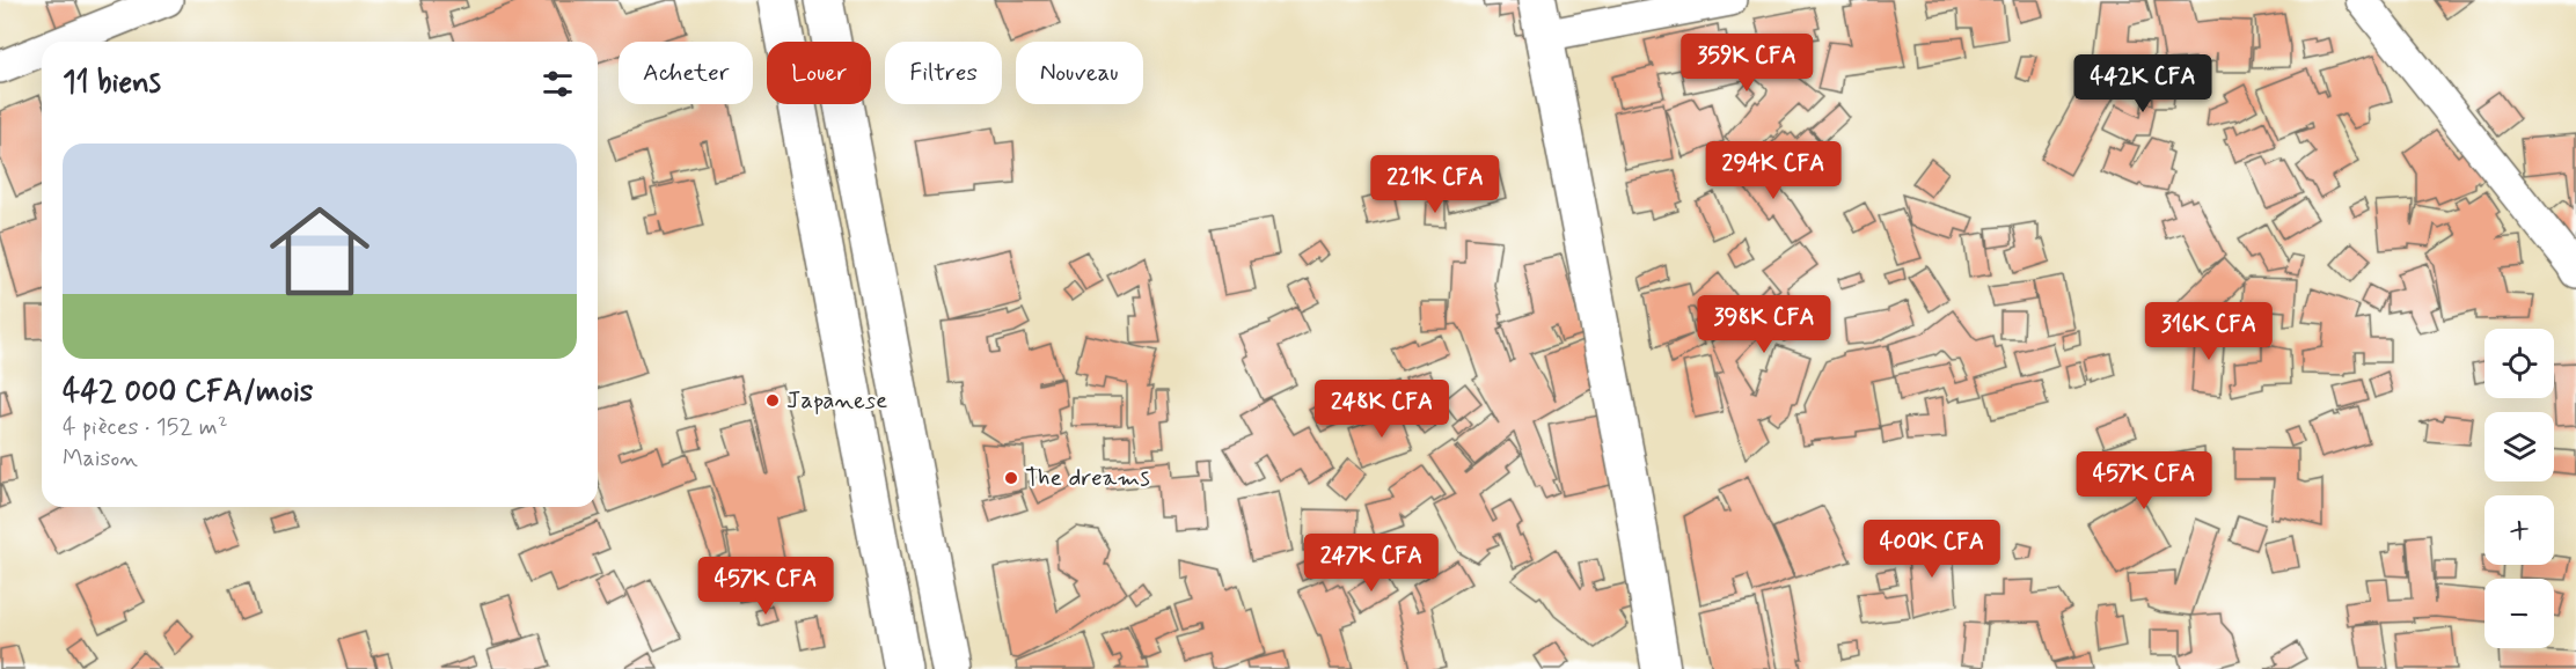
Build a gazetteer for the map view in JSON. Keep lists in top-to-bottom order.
{
  "places": ["Japanese", "The dreams"],
  "page": {
    "price": [
      "359K CFA",
      "442K CFA",
      "294K CFA",
      "221K CFA",
      "398K CFA",
      "316K CFA",
      "248K CFA",
      "457K CFA",
      "400K CFA",
      "247K CFA",
      "457K CFA"
    ],
    "chip": [
      "Acheter",
      "Louer",
      "Filtres",
      "Nouveau"
    ],
    "heading": "11 biens",
    "list": [
      {
        "name": "442 000 CFA/mois",
        "note": "4 pièces · 152 m² · Maison"
      }
    ],
    "map_buttons": ["+", "−"]
  }
}
